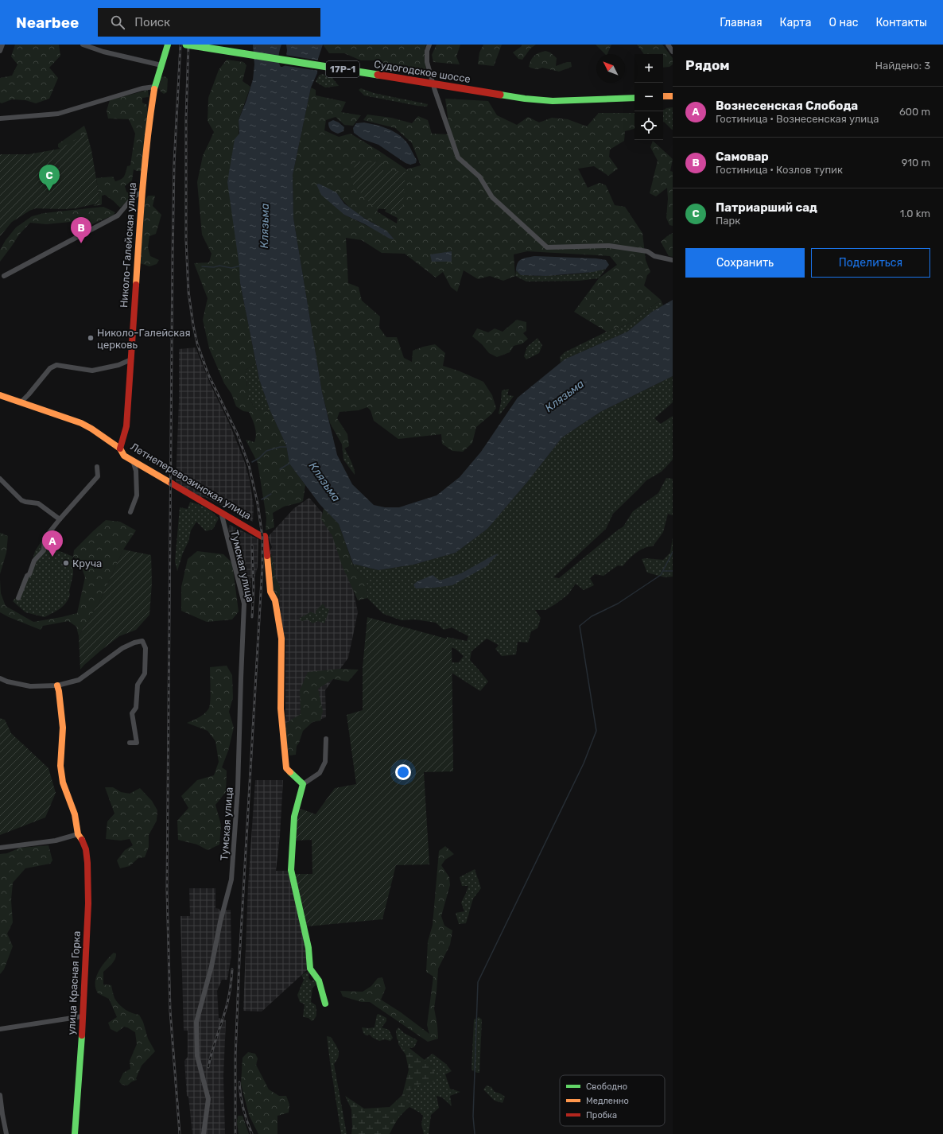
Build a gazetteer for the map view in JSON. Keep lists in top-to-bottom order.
{
  "streets": {
    "street": [
      "17Р-1",
      "Судогодское шоссе",
      "Николо-Галейская улица",
      "Летнеперевозинская улица",
      "Тумская улица",
      "улица Красная Горка"
    ]
  },
  "crossings": [
    ["Николо-Галейская улица", "Летнеперевозинская улица"],
    ["Летнеперевозинская улица", "Тумская улица"]
  ],
  "water": ["Клязьма"],
  "places": ["Николо-Галейская церковь", "Круча"],
  "legend": ["Свободно", "Медленно", "Пробка"],
  "north": "top left",
  "page": {
    "header": "Nearbee",
    "search": "Поиск",
    "nav": [
      "Главная",
      "Карта",
      "О нас",
      "Контакты"
    ],
    "heading": ["Рядом", "Найдено: 3"],
    "map_buttons": ["+", "−"],
    "list": [
      {
        "mark": "A",
        "name": "Вознесенская Слобода",
        "note": "Гостиница · Вознесенская улица",
        "value": "600 m"
      },
      {
        "mark": "B",
        "name": "Самовар",
        "note": "Гостиница · Козлов тупик",
        "value": "910 m"
      },
      {
        "mark": "C",
        "name": "Патриарший сад",
        "note": "Парк",
        "value": "1.0 km"
      }
    ],
    "pins": ["C", "B", "A"],
    "buttons": ["Сохранить", "Поделиться"]
  }
}
